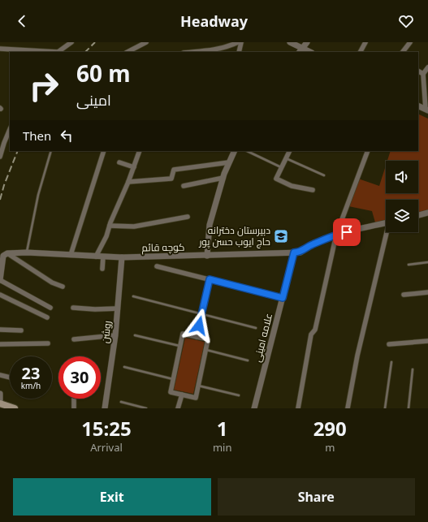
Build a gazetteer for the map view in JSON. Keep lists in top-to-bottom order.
{
  "streets": {
    "street": ["کوچه قائم", "روشن", "علامه امینی"]
  },
  "crossings": [
    ["کوچه قائم", "روشن"],
    ["کوچه قائم", "علامه امینی"]
  ],
  "places": {
    "school or university": ["دبیرستان دخترانه حاج ایوب حسن پور"]
  },
  "page": {
    "header": "Headway",
    "turn": ["60 m", "امینی"],
    "then": "Then",
    "speed": "23 km/h",
    "limit": "30",
    "eta": [
      "15:25",
      "Arrival",
      "1",
      "min",
      "290",
      "m"
    ],
    "buttons": ["Exit", "Share"]
  }
}
